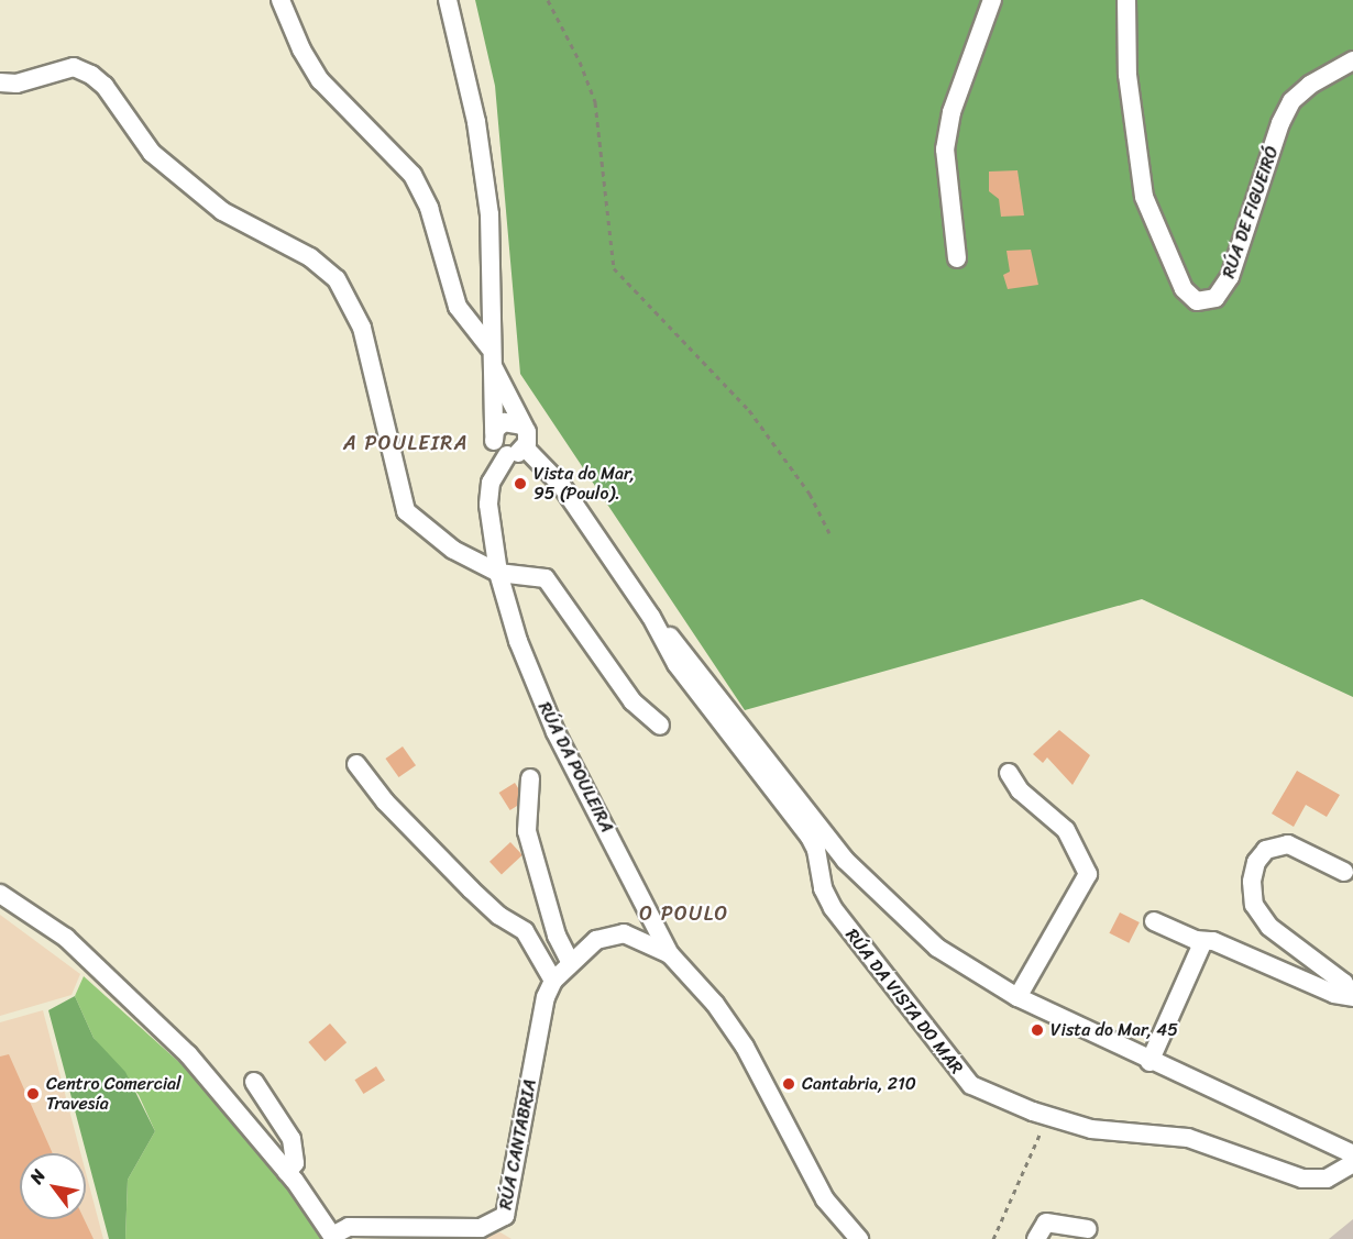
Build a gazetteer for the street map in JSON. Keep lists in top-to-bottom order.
{
  "streets": {
    "street": [
      "RÚA DE FIGUEIRÓ",
      "RÚA DA POULEIRA",
      "RÚA DA VISTA DO MAR",
      "RÚA CANTABRIA"
    ]
  },
  "districts": ["A POULEIRA", "O POULO"],
  "places": [
    "Vista do Mar, 95 (Poulo).",
    "Vista do Mar, 45",
    "Cantabria, 210",
    "Centro Comercial Travesía"
  ],
  "north": "top left"
}
